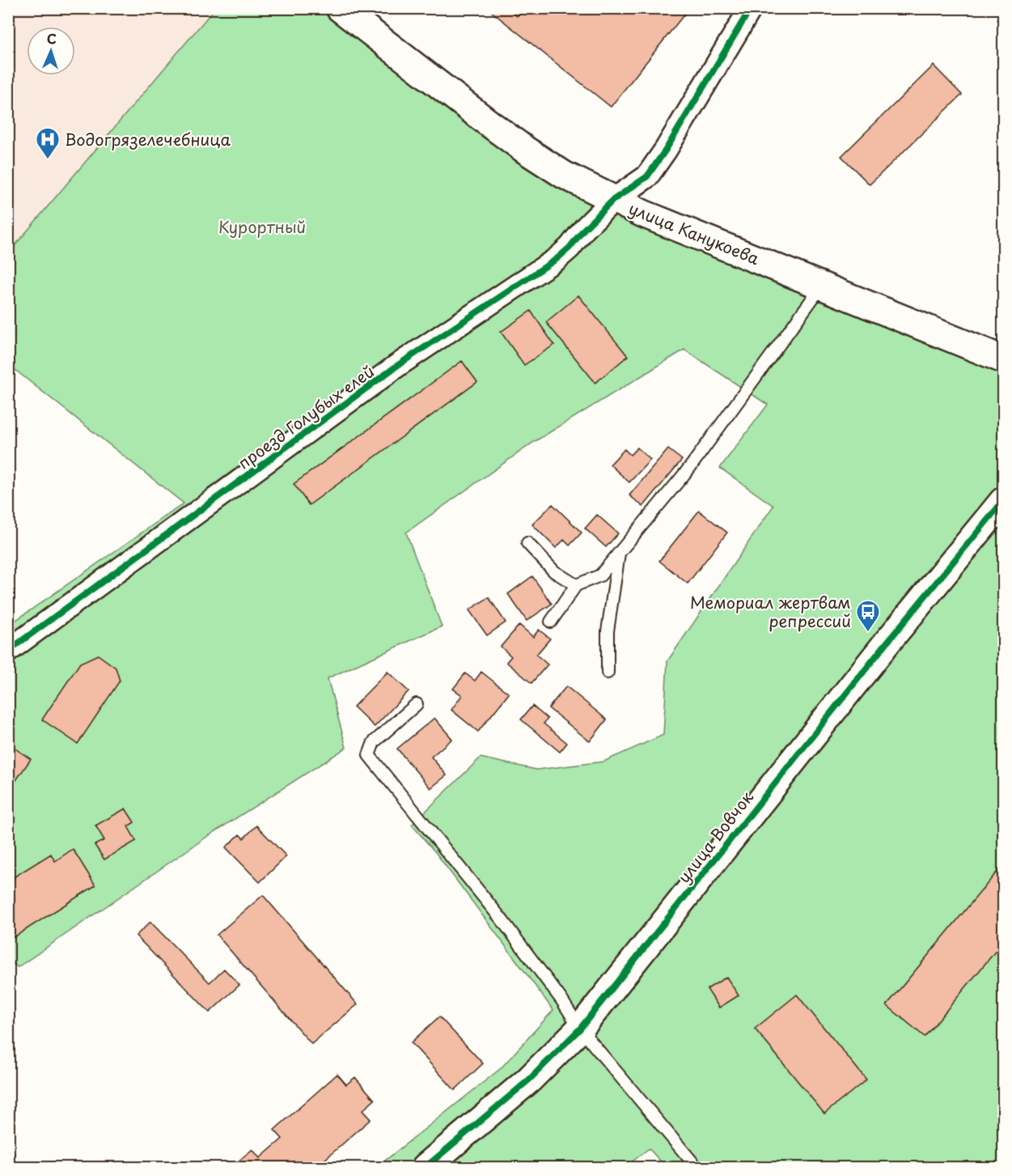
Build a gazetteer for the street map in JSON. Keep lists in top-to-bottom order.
{
  "streets": {
    "street": ["улица Канукоева", "проезд Голубых елей", "улица Вовчок"]
  },
  "crossings": [
    ["улица Канукоева", "проезд Голубых елей"]
  ],
  "parks": ["Курортный"],
  "places": {
    "hospital": ["Водогрязелечебница"],
    "bus stop": ["Мемориал жертвам репрессий"]
  },
  "north": "top"
}
